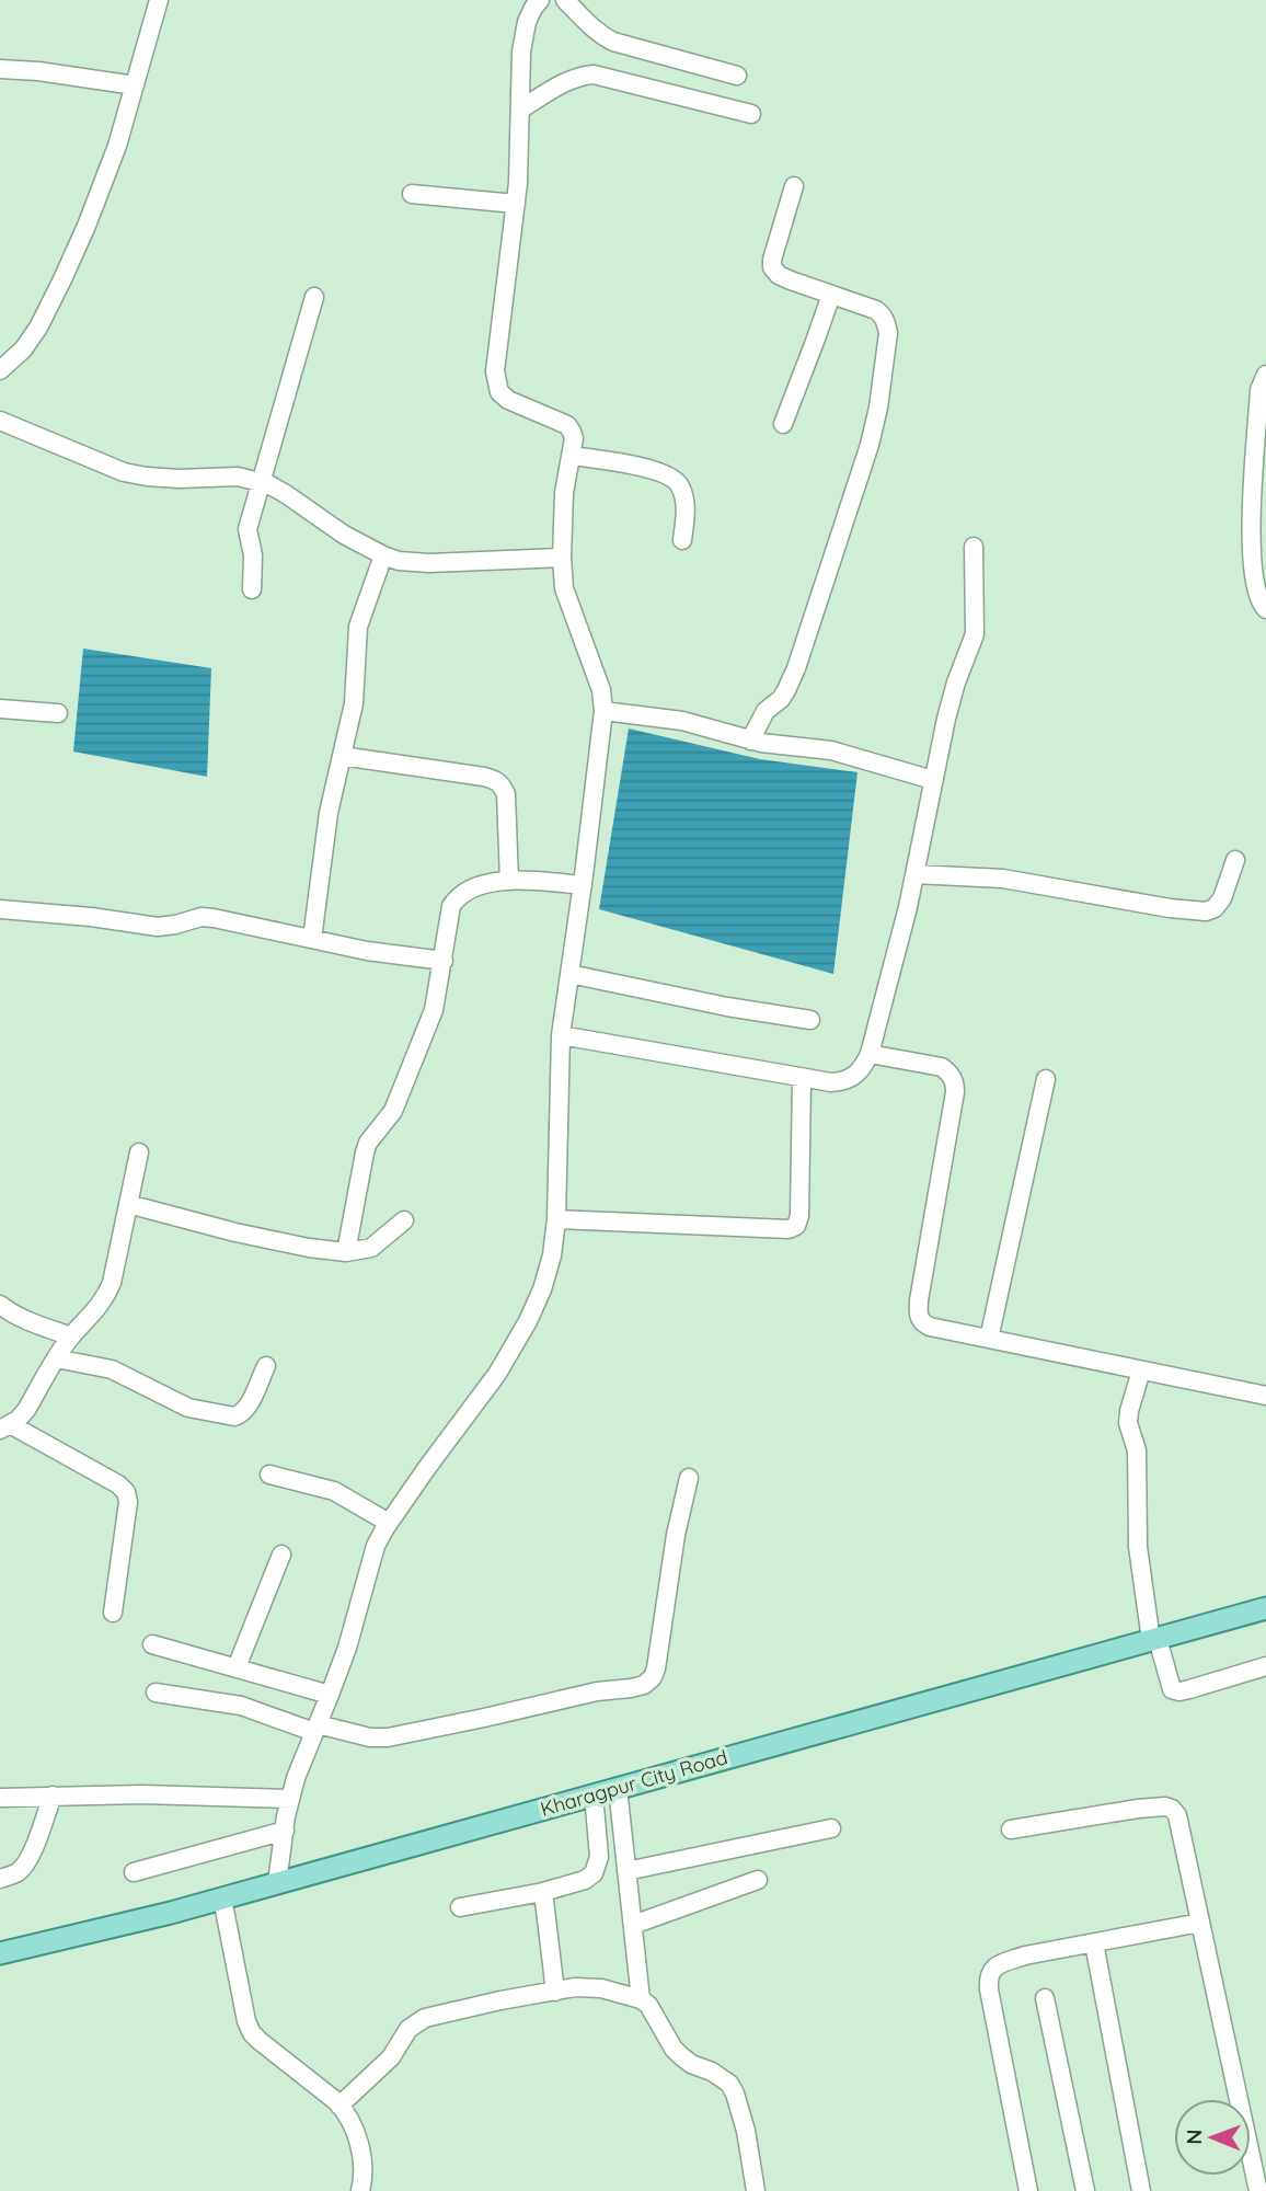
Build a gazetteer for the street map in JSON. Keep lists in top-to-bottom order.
{
  "streets": {
    "main road": ["Kharagpur City Road"]
  },
  "north": "left"
}
